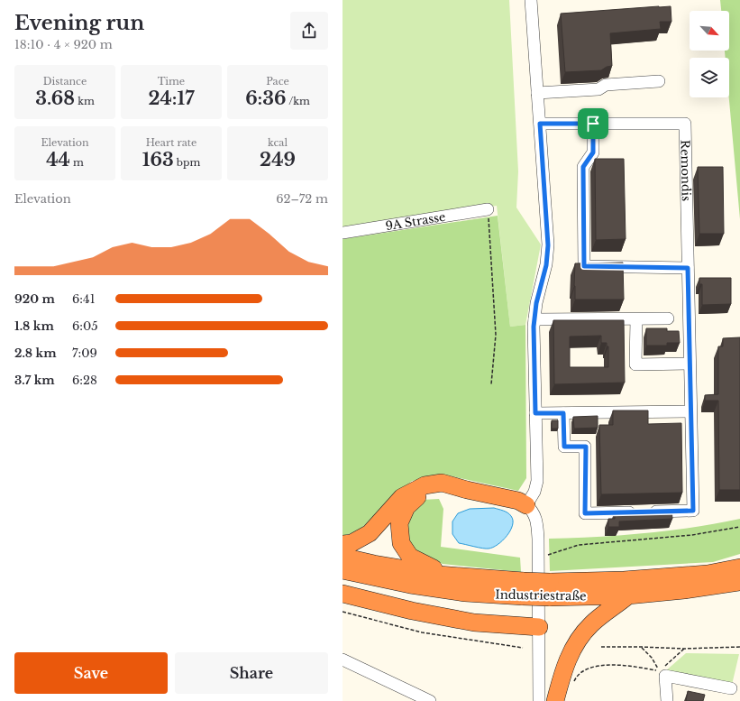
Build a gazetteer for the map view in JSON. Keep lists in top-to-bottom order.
{
  "streets": {
    "highway": ["Industriestraße"],
    "street": ["Remondis", "9A Strasse"]
  },
  "north": "bottom right",
  "page": {
    "heading": ["Evening run", "18:10 · 4 × 920 m"],
    "stats": [
      ["Distance", "3.68 km"],
      ["Time", "24:17"],
      ["Pace", "6:36 /km"],
      ["Elevation", "44 m"],
      ["Heart rate", "163 bpm"],
      ["kcal", "249"]
    ],
    "chart": ["Elevation", "62–72 m"],
    "list": [
      {
        "name": "920 m",
        "note": "6:41"
      },
      {
        "name": "1.8 km",
        "note": "6:05"
      },
      {
        "name": "2.8 km",
        "note": "7:09"
      },
      {
        "name": "3.7 km",
        "note": "6:28"
      }
    ],
    "buttons": ["Save", "Share"]
  }
}
